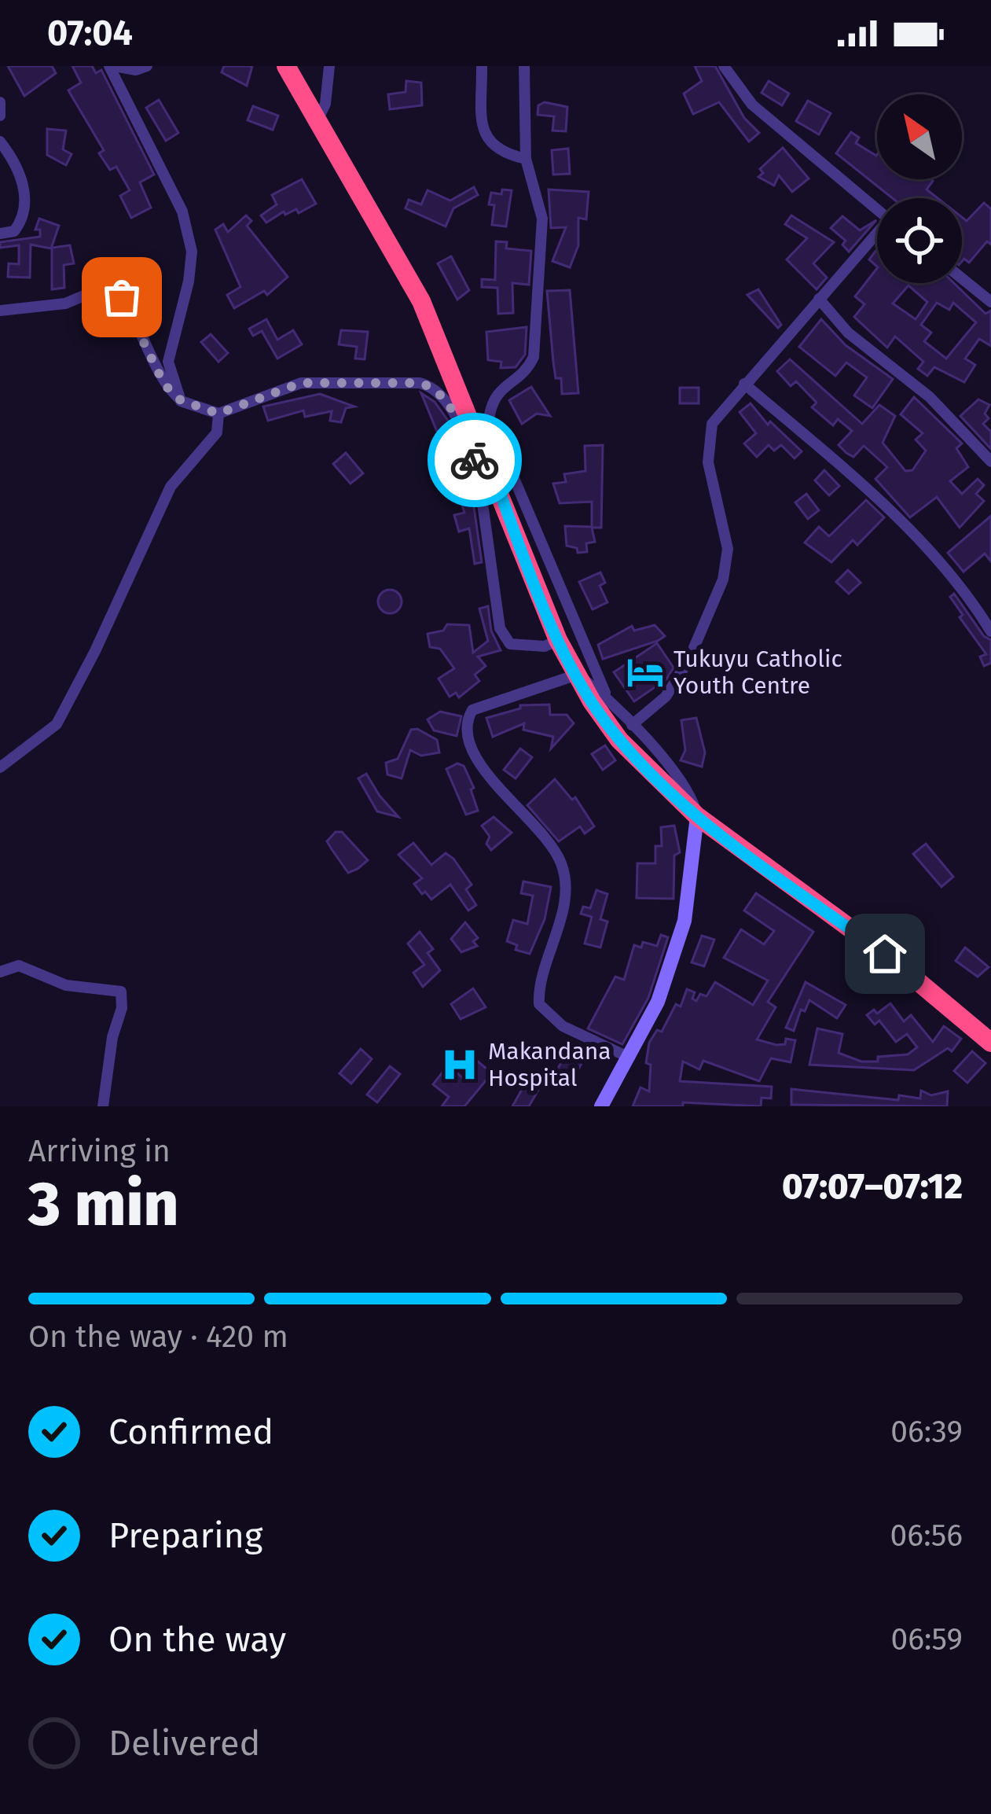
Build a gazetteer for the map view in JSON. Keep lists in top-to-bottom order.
{
  "places": {
    "hotel": ["Tukuyu Catholic Youth Centre"],
    "hospital": ["Makandana Hospital"]
  },
  "north": "top left",
  "page": {
    "status": "07:04",
    "heading": ["3 min", "Arriving in", "07:07–07:12"],
    "bar": "On the way · 420 m",
    "list": [
      ["Confirmed", "06:39"],
      ["Preparing", "06:56"],
      ["On the way", "06:59"],
      "Delivered"
    ]
  }
}
